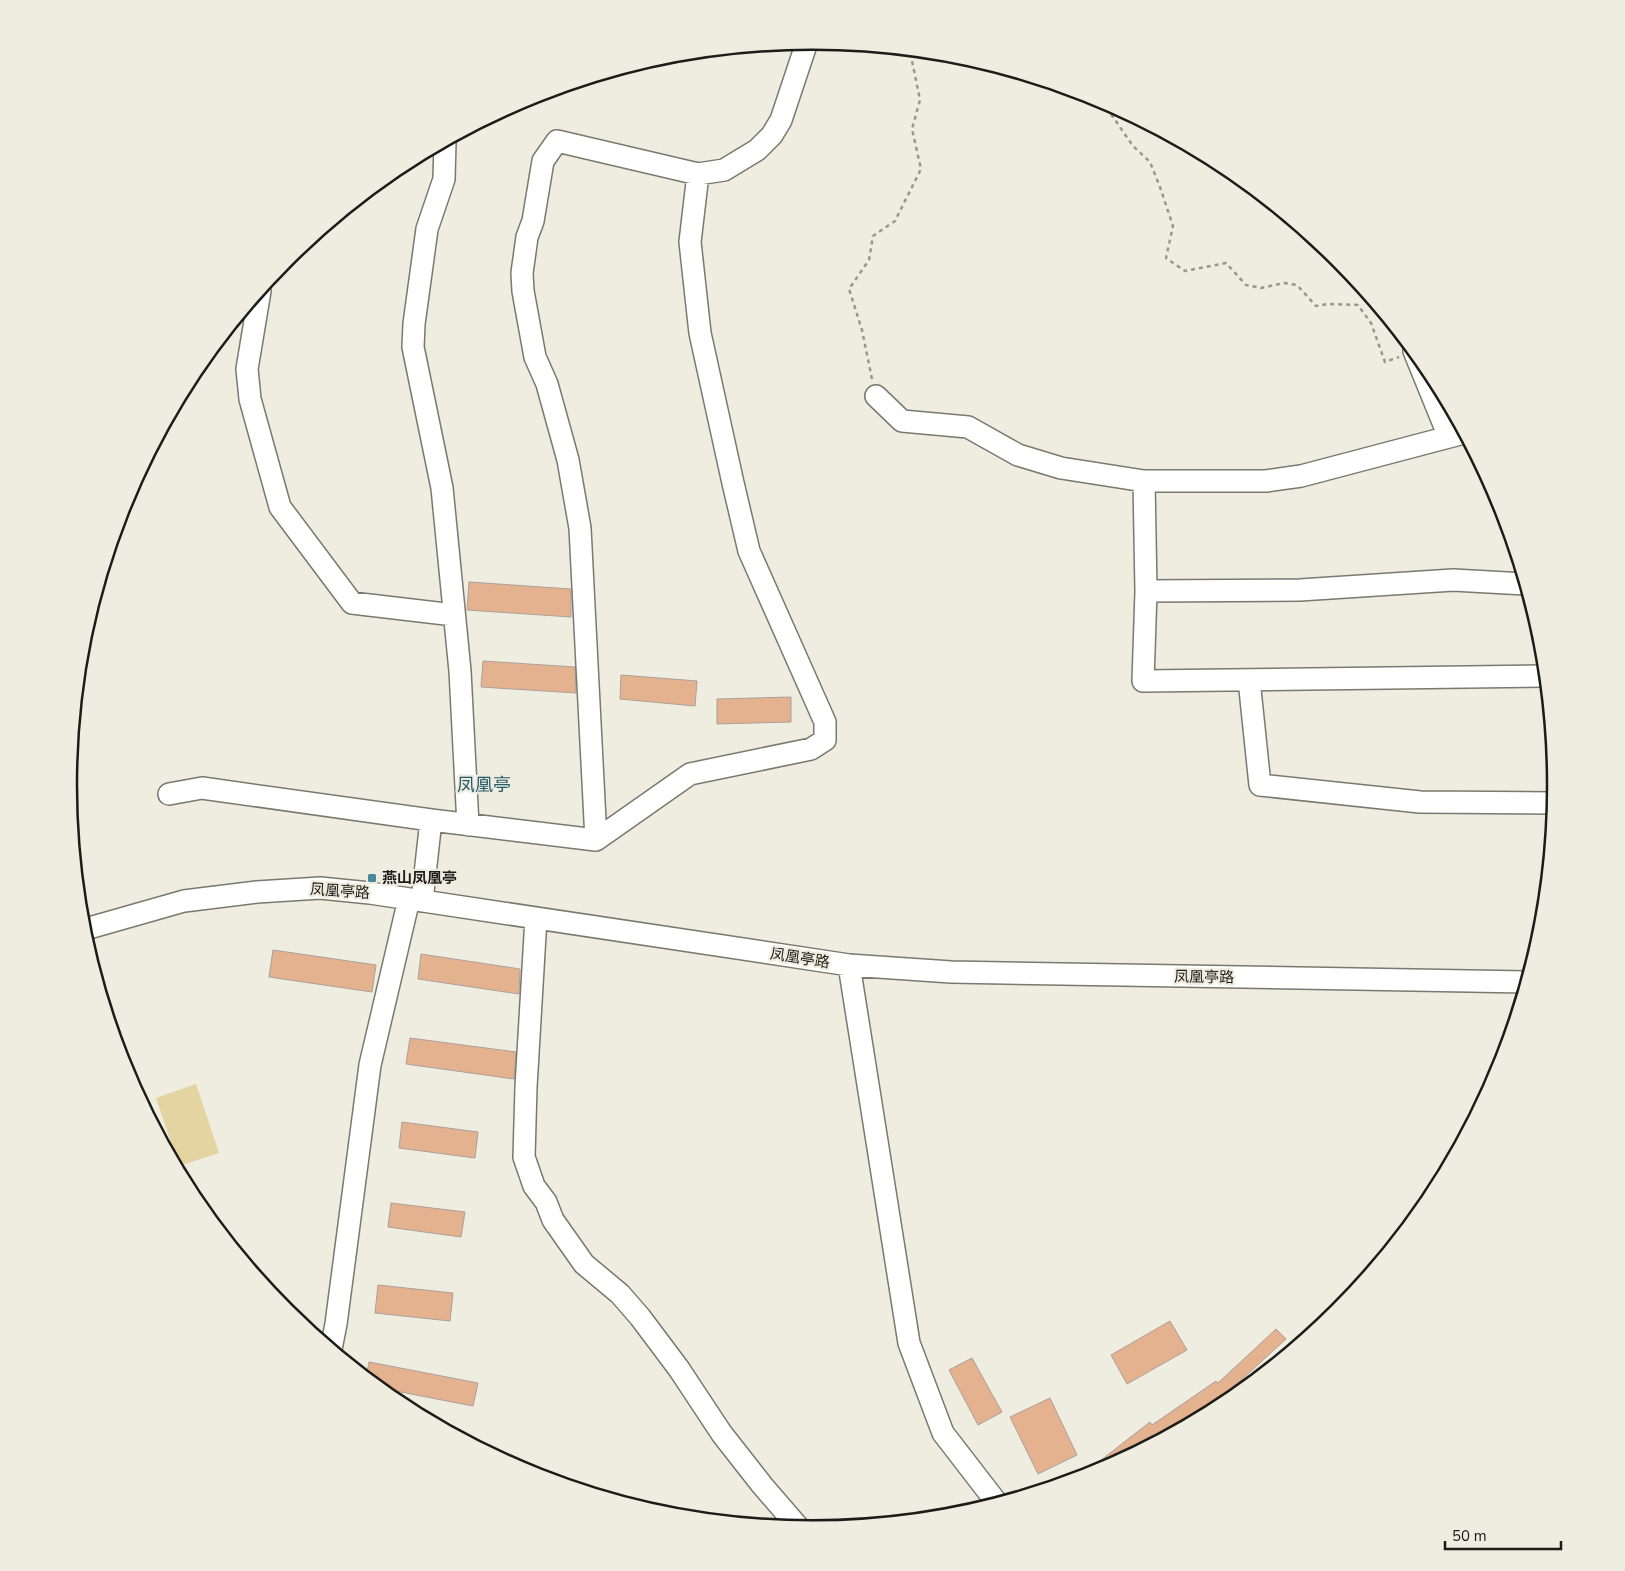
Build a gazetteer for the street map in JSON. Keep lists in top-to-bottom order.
{
  "streets": {
    "street": ["凤凰亭路"]
  },
  "districts": ["凤凰亭"],
  "places": {
    "transit": ["燕山凤凰亭"]
  },
  "scale_bar": "50 m"
}
